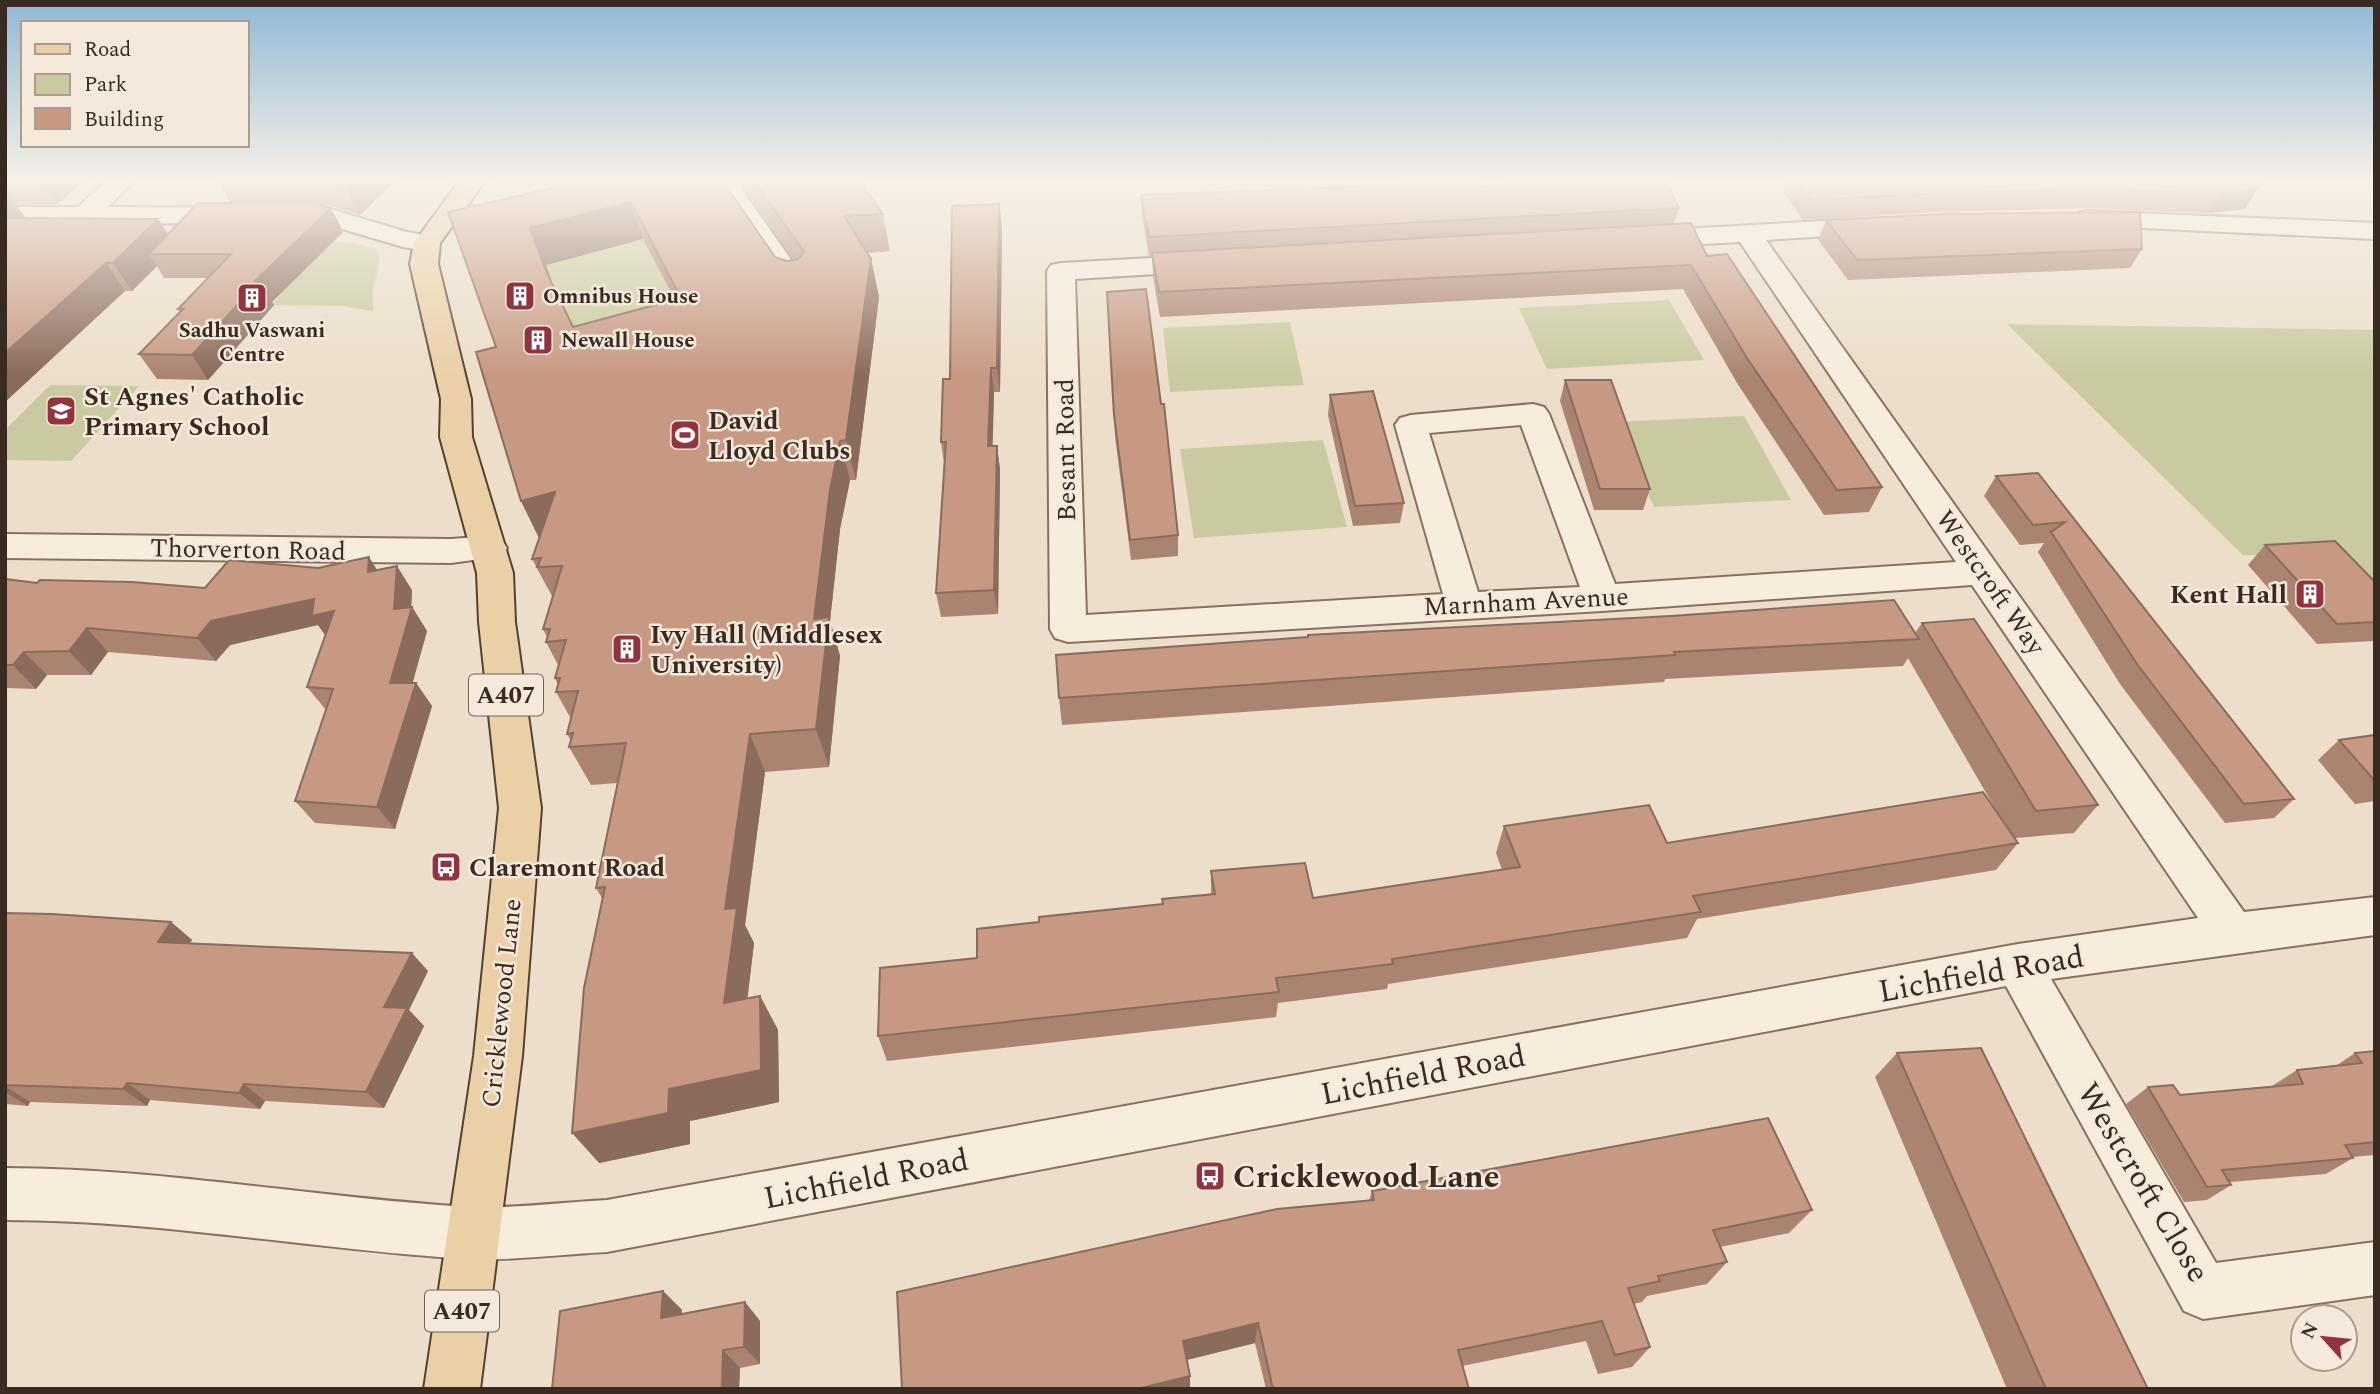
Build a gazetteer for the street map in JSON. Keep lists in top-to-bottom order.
{
  "streets": {
    "main road": ["A407", "Cricklewood Lane"],
    "street": [
      "Besant Road",
      "Thorverton Road",
      "Westcroft Way",
      "Marnham Avenue",
      "Lichfield Road",
      "Westcroft Close"
    ]
  },
  "crossings": [
    ["Besant Road", "Marnham Avenue"],
    ["Thorverton Road", "Cricklewood Lane"],
    ["Westcroft Way", "Marnham Avenue"],
    ["Westcroft Way", "Lichfield Road"],
    ["Lichfield Road", "Cricklewood Lane"],
    ["Lichfield Road", "Westcroft Close"]
  ],
  "places": {
    "building": [
      "Omnibus House",
      "Sadhu Vaswani Centre",
      "Newall House",
      "Kent Hall",
      "Ivy Hall (Middlesex University)"
    ],
    "school or university": ["St Agnes' Catholic Primary School"],
    "sports": ["David Lloyd Clubs"],
    "bus stop": ["Claremont Road", "Cricklewood Lane"]
  },
  "legend": ["Road", "Park", "Building"],
  "north": "top left"
}
